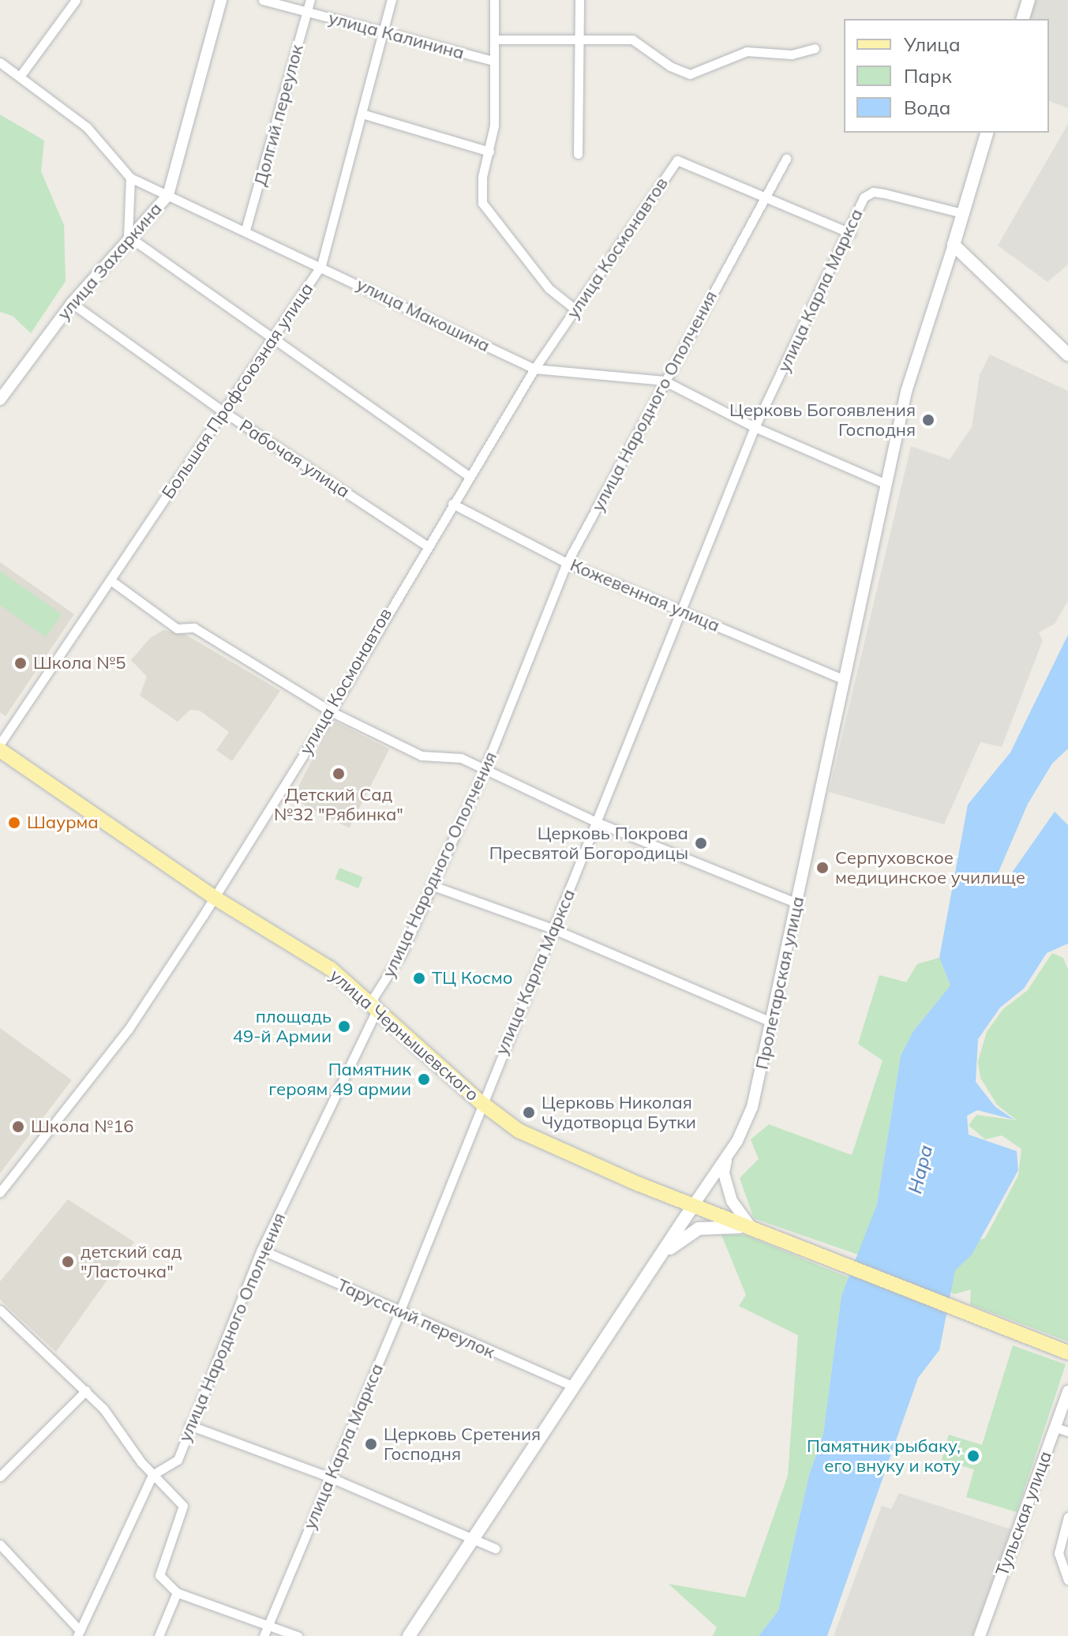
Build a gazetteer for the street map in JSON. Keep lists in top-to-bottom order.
{
  "streets": {
    "main road": ["Пролетарская улица", "улица Чернышевского"],
    "street": [
      "улица Калинина",
      "Долгий переулок",
      "улица Космонавтов",
      "улица Захаркина",
      "улица Карла Маркса",
      "улица Макошина",
      "Большая Профсоюзная улица",
      "улица Народного Ополчения",
      "Рабочая улица",
      "Кожевенная улица",
      "Тарусский переулок",
      "Тульская улица"
    ]
  },
  "crossings": [
    ["улица Калинина", "Долгий переулок"],
    ["улица Калинина", "Большая Профсоюзная улица"],
    ["Долгий переулок", "улица Макошина"],
    ["улица Космонавтов", "улица Макошина"],
    ["улица Космонавтов", "улица Народного Ополчения"],
    ["улица Космонавтов", "Рабочая улица"],
    ["улица Космонавтов", "Кожевенная улица"],
    ["улица Космонавтов", "улица Чернышевского"],
    ["улица Захаркина", "улица Макошина"],
    ["улица Захаркина", "Рабочая улица"],
    ["улица Карла Маркса", "улица Макошина"],
    ["улица Карла Маркса", "Кожевенная улица"],
    ["улица Карла Маркса", "улица Чернышевского"],
    ["улица Карла Маркса", "Тарусский переулок"],
    ["улица Макошина", "Большая Профсоюзная улица"],
    ["улица Макошина", "улица Народного Ополчения"],
    ["улица Макошина", "Пролетарская улица"],
    ["Большая Профсоюзная улица", "Рабочая улица"],
    ["улица Народного Ополчения", "Кожевенная улица"],
    ["улица Народного Ополчения", "улица Чернышевского"],
    ["улица Народного Ополчения", "Тарусский переулок"],
    ["Кожевенная улица", "Пролетарская улица"],
    ["Пролетарская улица", "улица Чернышевского"],
    ["Пролетарская улица", "Тарусский переулок"]
  ],
  "water": ["Нара"],
  "places": [
    "Церковь Богоявления Господня",
    "Школа №5",
    "Детский Сад №32 \"Рябинка\"",
    "Шаурма",
    "Церковь Покрова Пресвятой Богородицы",
    "Серпуховское медицинское училище",
    "ТЦ Космо",
    "площадь 49-й Армии",
    "Памятник героям 49 армии",
    "Церковь Николая Чудотворца Бутки",
    "Школа №16",
    "детский сад \"Ласточка\"",
    "Церковь Сретения Господня",
    "Памятник рыбаку, его внуку и коту"
  ],
  "legend": ["Улица", "Парк", "Вода"]
}
